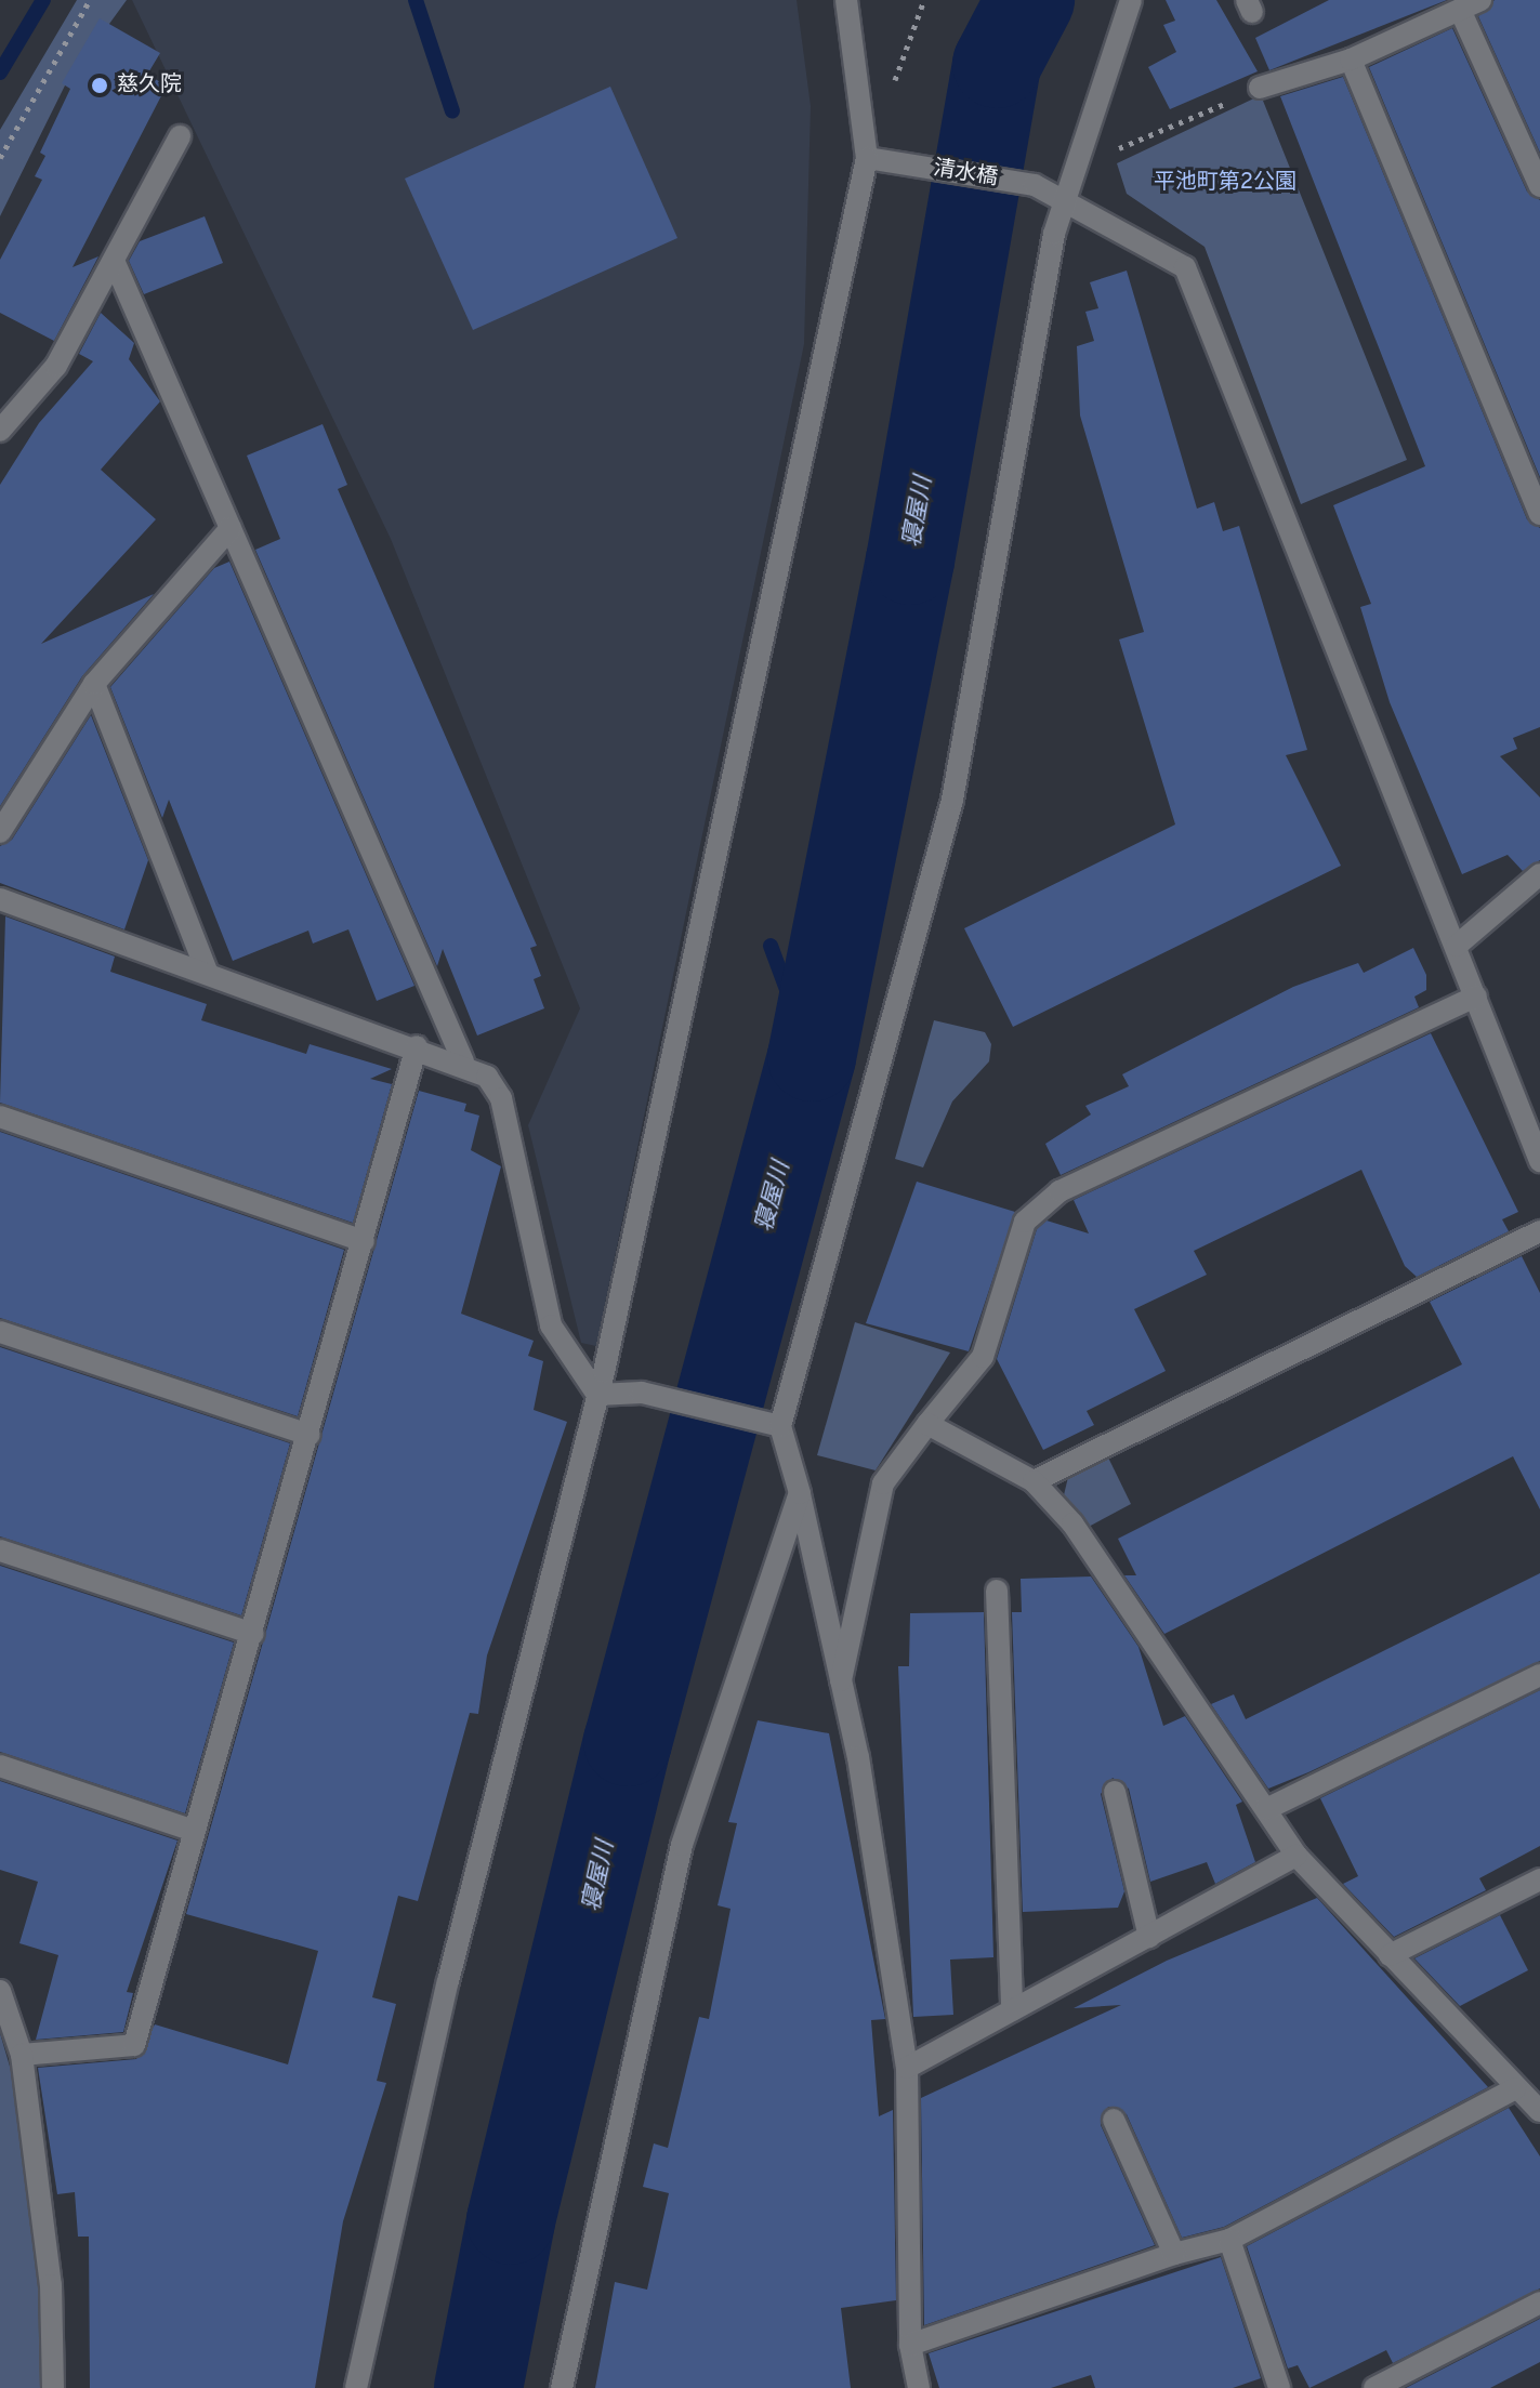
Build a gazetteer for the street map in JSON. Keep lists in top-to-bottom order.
{
  "streets": {
    "street": ["清水橋"]
  },
  "water": ["寝屋川"],
  "parks": ["平池町第2公園"],
  "places": ["慈久院"]
}
